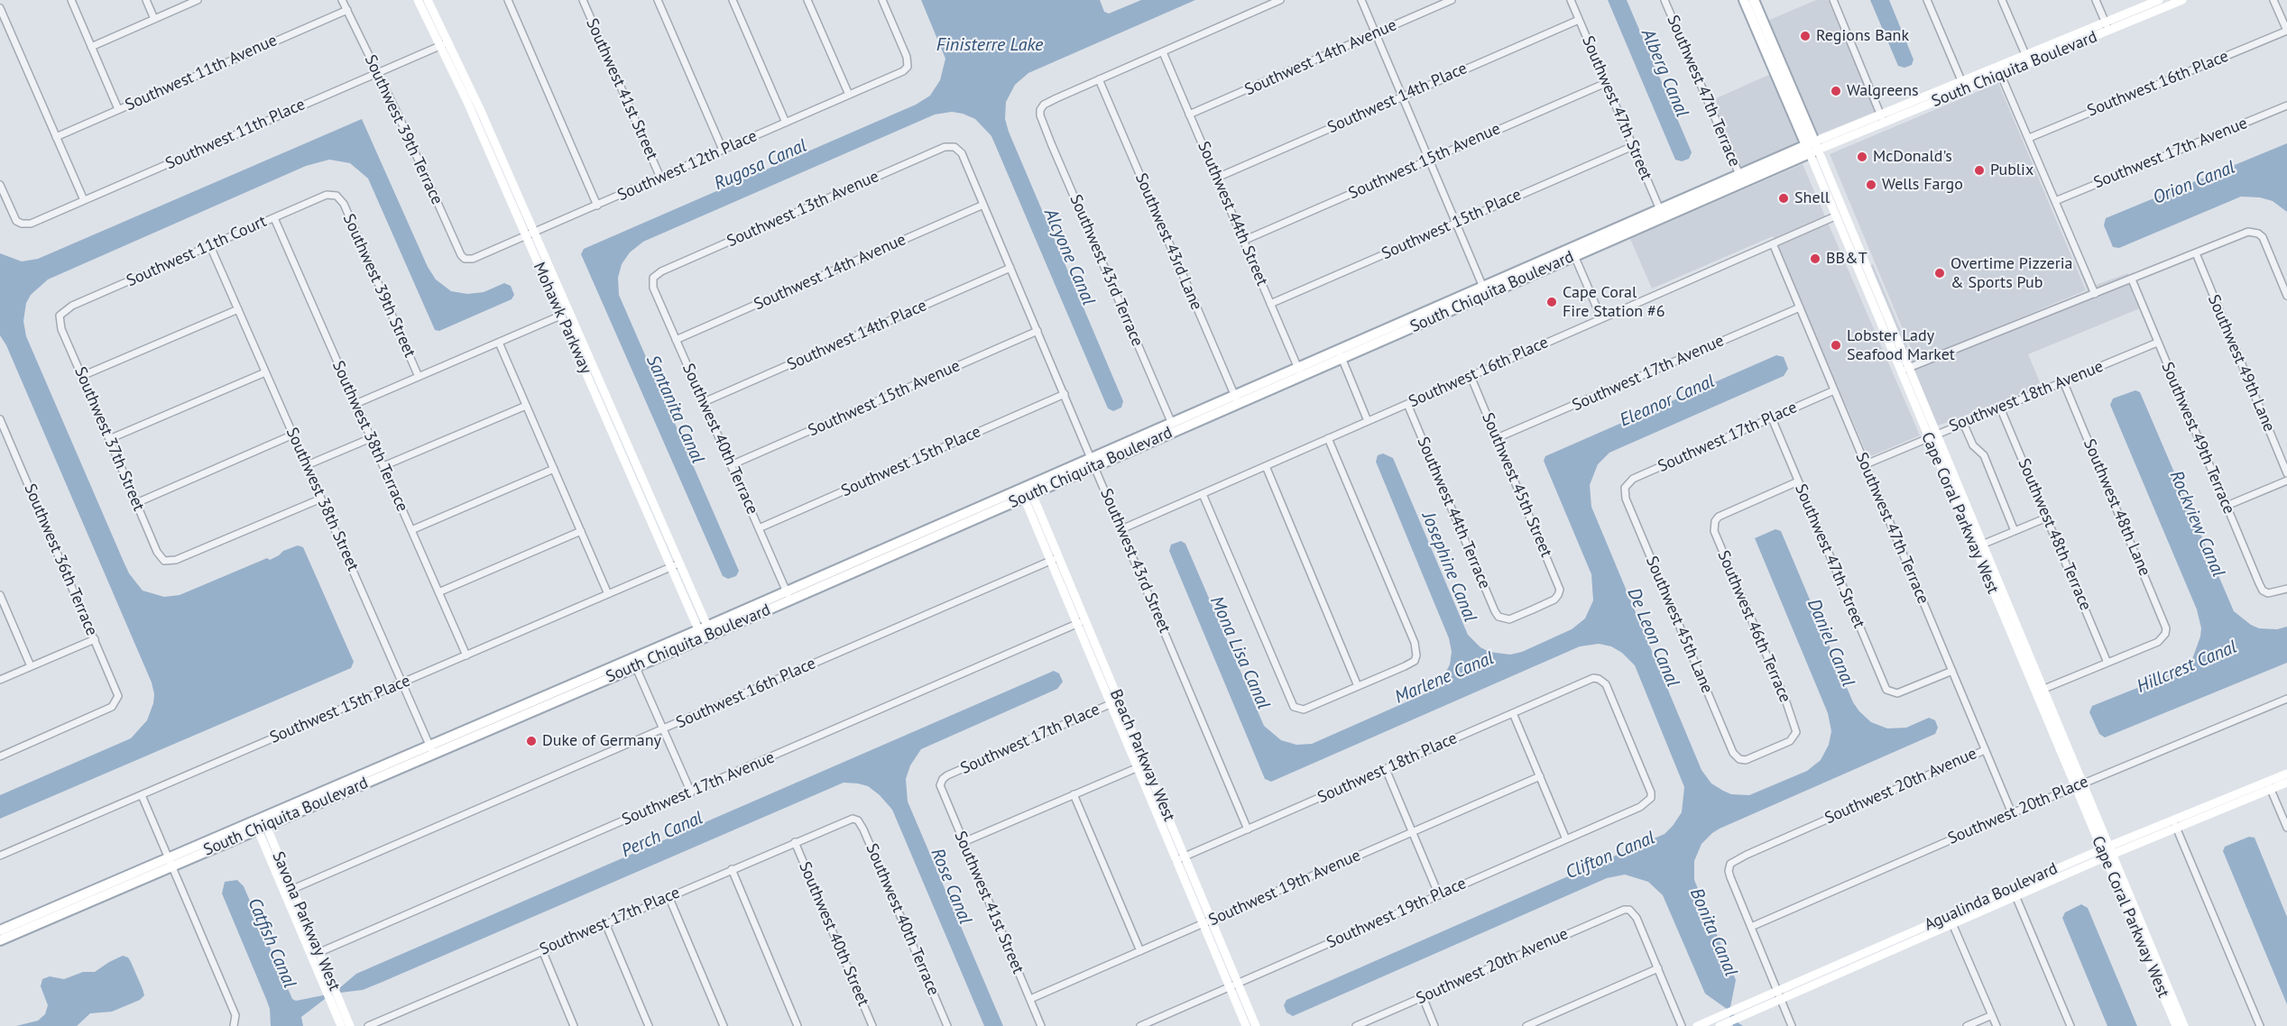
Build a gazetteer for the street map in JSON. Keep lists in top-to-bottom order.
{
  "streets": {
    "main road": ["South Chiquita Boulevard", "Cape Coral Parkway West"],
    "street": [
      "Southwest 14th Avenue",
      "Southwest 11th Avenue",
      "Southwest 16th Place",
      "Southwest 41st Street",
      "Southwest 47th Terrace",
      "Southwest 14th Place",
      "Southwest 47th Street",
      "Southwest 39th Terrace",
      "Southwest 11th Place",
      "Southwest 17th Avenue",
      "Southwest 15th Avenue",
      "Southwest 12th Place",
      "Southwest 13th Avenue",
      "Southwest 44th Street",
      "Southwest 15th Place",
      "Southwest 43rd Lane",
      "Southwest 11th Court",
      "Southwest 43rd Terrace",
      "Southwest 39th Street",
      "Mohawk Parkway",
      "Southwest 49th Lane",
      "Southwest 18th Avenue",
      "Southwest 38th Terrace",
      "Southwest 17th Place",
      "Southwest 49th Terrace",
      "Southwest 37th Street",
      "Southwest 40th Terrace",
      "Southwest 45th Street",
      "Southwest 38th Street",
      "Southwest 48th Lane",
      "Southwest 44th Terrace",
      "Southwest 48th Terrace",
      "Southwest 36th Terrace",
      "Southwest 43rd Street",
      "Southwest 45th Lane",
      "Southwest 46th Terrace",
      "Beach Parkway West",
      "Southwest 18th Place",
      "Southwest 20th Avenue",
      "Southwest 20th Place",
      "Southwest 19th Avenue",
      "Agualinda Boulevard",
      "Southwest 19th Place",
      "Savona Parkway West",
      "Southwest 40th Street"
    ]
  },
  "crossings": [
    ["Southwest 14th Avenue", "Southwest 44th Street"],
    ["Southwest 14th Avenue", "Southwest 40th Terrace"],
    ["Southwest 14th Avenue", "Southwest 43rd Street"],
    ["South Chiquita Boulevard", "Southwest 47th Terrace"],
    ["South Chiquita Boulevard", "Southwest 47th Street"],
    ["South Chiquita Boulevard", "Southwest 44th Street"],
    ["South Chiquita Boulevard", "Southwest 43rd Lane"],
    ["South Chiquita Boulevard", "Southwest 43rd Terrace"],
    ["South Chiquita Boulevard", "Mohawk Parkway"],
    ["South Chiquita Boulevard", "Southwest 40th Terrace"],
    ["South Chiquita Boulevard", "Southwest 38th Street"],
    ["South Chiquita Boulevard", "Cape Coral Parkway West"],
    ["South Chiquita Boulevard", "Southwest 43rd Street"],
    ["South Chiquita Boulevard", "Beach Parkway West"],
    ["South Chiquita Boulevard", "Savona Parkway West"],
    ["Southwest 11th Avenue", "Southwest 39th Terrace"],
    ["Southwest 16th Place", "Southwest 47th Terrace"],
    ["Southwest 16th Place", "Southwest 45th Street"],
    ["Southwest 16th Place", "Southwest 44th Terrace"],
    ["Southwest 16th Place", "Cape Coral Parkway West"],
    ["Southwest 16th Place", "Southwest 43rd Street"],
    ["Southwest 16th Place", "Beach Parkway West"],
    ["Southwest 16th Place", "Savona Parkway West"],
    ["Southwest 41st Street", "Southwest 12th Place"],
    ["Southwest 41st Street", "Southwest 17th Place"],
    ["Southwest 41st Street", "Southwest 19th Avenue"],
    ["Southwest 47th Terrace", "Southwest 47th Street"],
    ["Southwest 47th Terrace", "Southwest 17th Avenue"],
    ["Southwest 47th Terrace", "Southwest 18th Avenue"],
    ["Southwest 47th Terrace", "Southwest 17th Place"],
    ["Southwest 47th Terrace", "Southwest 20th Avenue"],
    ["Southwest 47th Terrace", "Southwest 20th Place"],
    ["Southwest 14th Place", "Southwest 47th Street"],
    ["Southwest 14th Place", "Southwest 44th Street"],
    ["Southwest 14th Place", "Southwest 40th Terrace"],
    ["Southwest 14th Place", "Southwest 43rd Street"],
    ["Southwest 47th Street", "Southwest 15th Avenue"],
    ["Southwest 47th Street", "Southwest 15th Place"],
    ["Southwest 47th Street", "Southwest 17th Place"],
    ["Southwest 47th Street", "Southwest 46th Terrace"],
    ["Southwest 39th Terrace", "Southwest 11th Place"],
    ["Southwest 39th Terrace", "Southwest 12th Place"],
    ["Southwest 11th Place", "Mohawk Parkway"],
    ["Southwest 17th Avenue", "Southwest 45th Street"],
    ["Southwest 17th Avenue", "Beach Parkway West"],
    ["Southwest 17th Avenue", "Savona Parkway West"],
    ["Southwest 15th Avenue", "Southwest 44th Street"],
    ["Southwest 15th Avenue", "Southwest 40th Terrace"],
    ["Southwest 15th Avenue", "Southwest 43rd Street"],
    ["Southwest 12th Place", "Mohawk Parkway"],
    ["Southwest 13th Avenue", "Southwest 40th Terrace"],
    ["Southwest 13th Avenue", "Southwest 43rd Street"],
    ["Southwest 44th Street", "Southwest 15th Place"],
    ["Southwest 15th Place", "Mohawk Parkway"],
    ["Southwest 15th Place", "Southwest 38th Terrace"],
    ["Southwest 15th Place", "Southwest 40th Terrace"],
    ["Southwest 15th Place", "Southwest 38th Street"],
    ["Southwest 15th Place", "Southwest 43rd Street"],
    ["Southwest 43rd Lane", "Southwest 43rd Terrace"],
    ["Southwest 11th Court", "Southwest 39th Street"],
    ["Southwest 11th Court", "Southwest 38th Terrace"],
    ["Southwest 11th Court", "Southwest 37th Street"],
    ["Southwest 11th Court", "Southwest 38th Street"],
    ["Southwest 18th Avenue", "Southwest 49th Terrace"],
    ["Southwest 18th Avenue", "Southwest 48th Lane"],
    ["Southwest 18th Avenue", "Cape Coral Parkway West"],
    ["Southwest 18th Avenue", "Southwest 48th Terrace"],
    ["Southwest 17th Place", "Southwest 40th Terrace"],
    ["Southwest 17th Place", "Southwest 45th Lane"],
    ["Southwest 17th Place", "Beach Parkway West"],
    ["Southwest 17th Place", "Southwest 40th Street"],
    ["Southwest 37th Street", "Southwest 38th Street"],
    ["Southwest 45th Street", "Southwest 44th Terrace"],
    ["Southwest 48th Lane", "Southwest 48th Terrace"],
    ["Cape Coral Parkway West", "Southwest 20th Place"],
    ["Cape Coral Parkway West", "Agualinda Boulevard"],
    ["Southwest 43rd Street", "Southwest 18th Place"],
    ["Southwest 45th Lane", "Southwest 46th Terrace"],
    ["Beach Parkway West", "Southwest 18th Place"],
    ["Beach Parkway West", "Southwest 19th Avenue"],
    ["Beach Parkway West", "Southwest 19th Place"],
    ["Southwest 18th Place", "Southwest 19th Place"],
    ["Southwest 20th Avenue", "Southwest 20th Place"]
  ],
  "water": [
    "Finisterre Lake",
    "Alberg Canal",
    "Rugosa Canal",
    "Orion Canal",
    "Alcyone Canal",
    "Eleanor Canal",
    "Santanita Canal",
    "Rockview Canal",
    "Josephine Canal",
    "De Leon Canal",
    "Daniel Canal",
    "Mona Lisa Canal",
    "Hillcrest Canal",
    "Marlene Canal",
    "Perch Canal",
    "Clifton Canal",
    "Rose Canal",
    "Bonita Canal",
    "Catfish Canal"
  ],
  "places": [
    "Regions Bank",
    "Walgreens",
    "McDonald's",
    "Publix",
    "Wells Fargo",
    "Shell",
    "BB&T",
    "Overtime Pizzeria & Sports Pub",
    "Cape Coral Fire Station #6",
    "Lobster Lady Seafood Market",
    "Duke of Germany"
  ]
}
